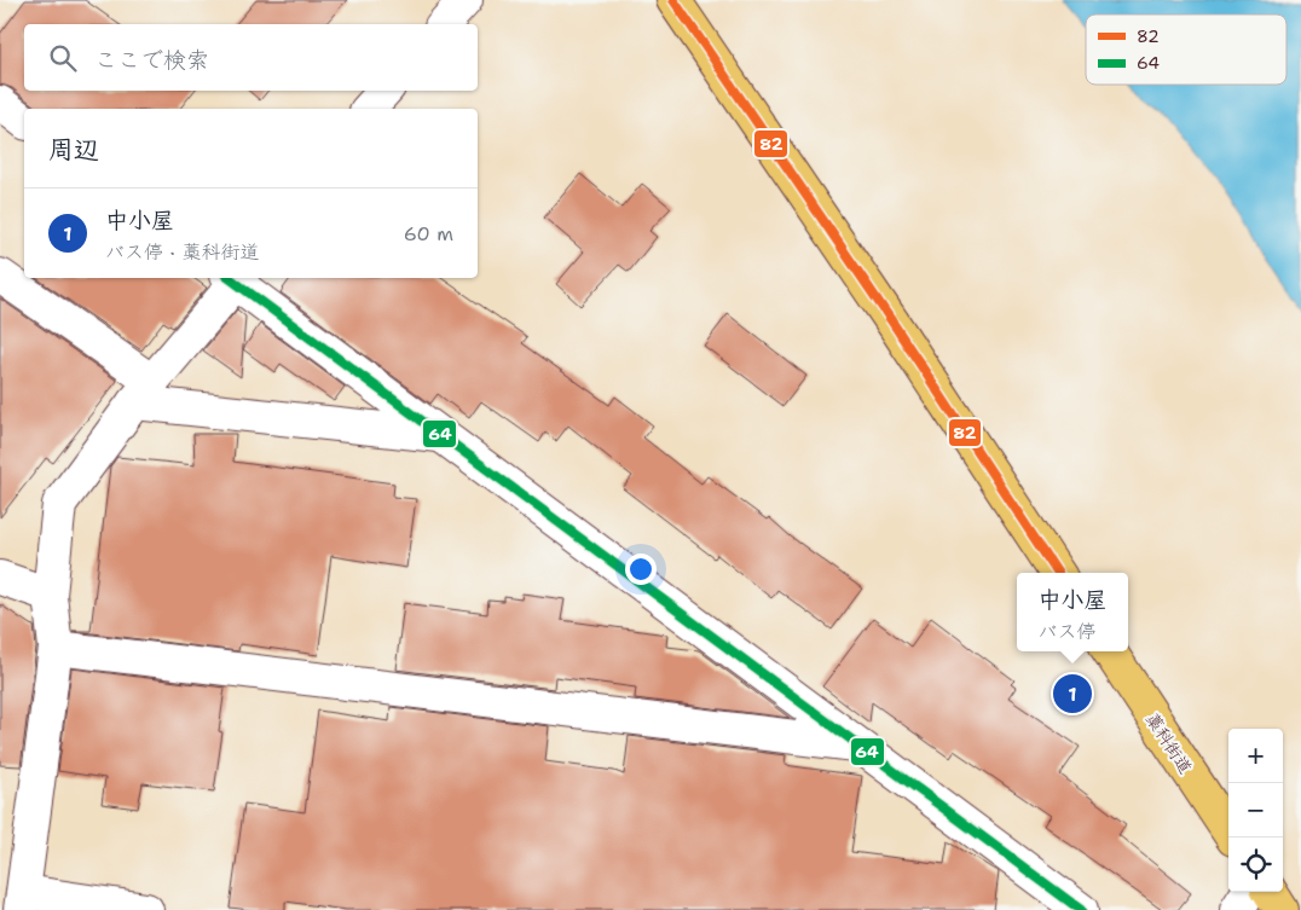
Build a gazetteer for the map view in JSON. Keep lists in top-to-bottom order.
{
  "streets": {
    "highway": ["藁科街道"]
  },
  "lines": ["transit line 82", "transit line 64"],
  "legend": ["82", "64"],
  "page": {
    "search": "ここで検索",
    "heading": "周辺",
    "list": [
      {
        "mark": "1",
        "name": "中小屋",
        "note": "バス停 · 藁科街道",
        "value": "60 m"
      }
    ],
    "popup": ["中小屋", "バス停"],
    "pins": "1",
    "map_buttons": ["+", "−"]
  }
}
